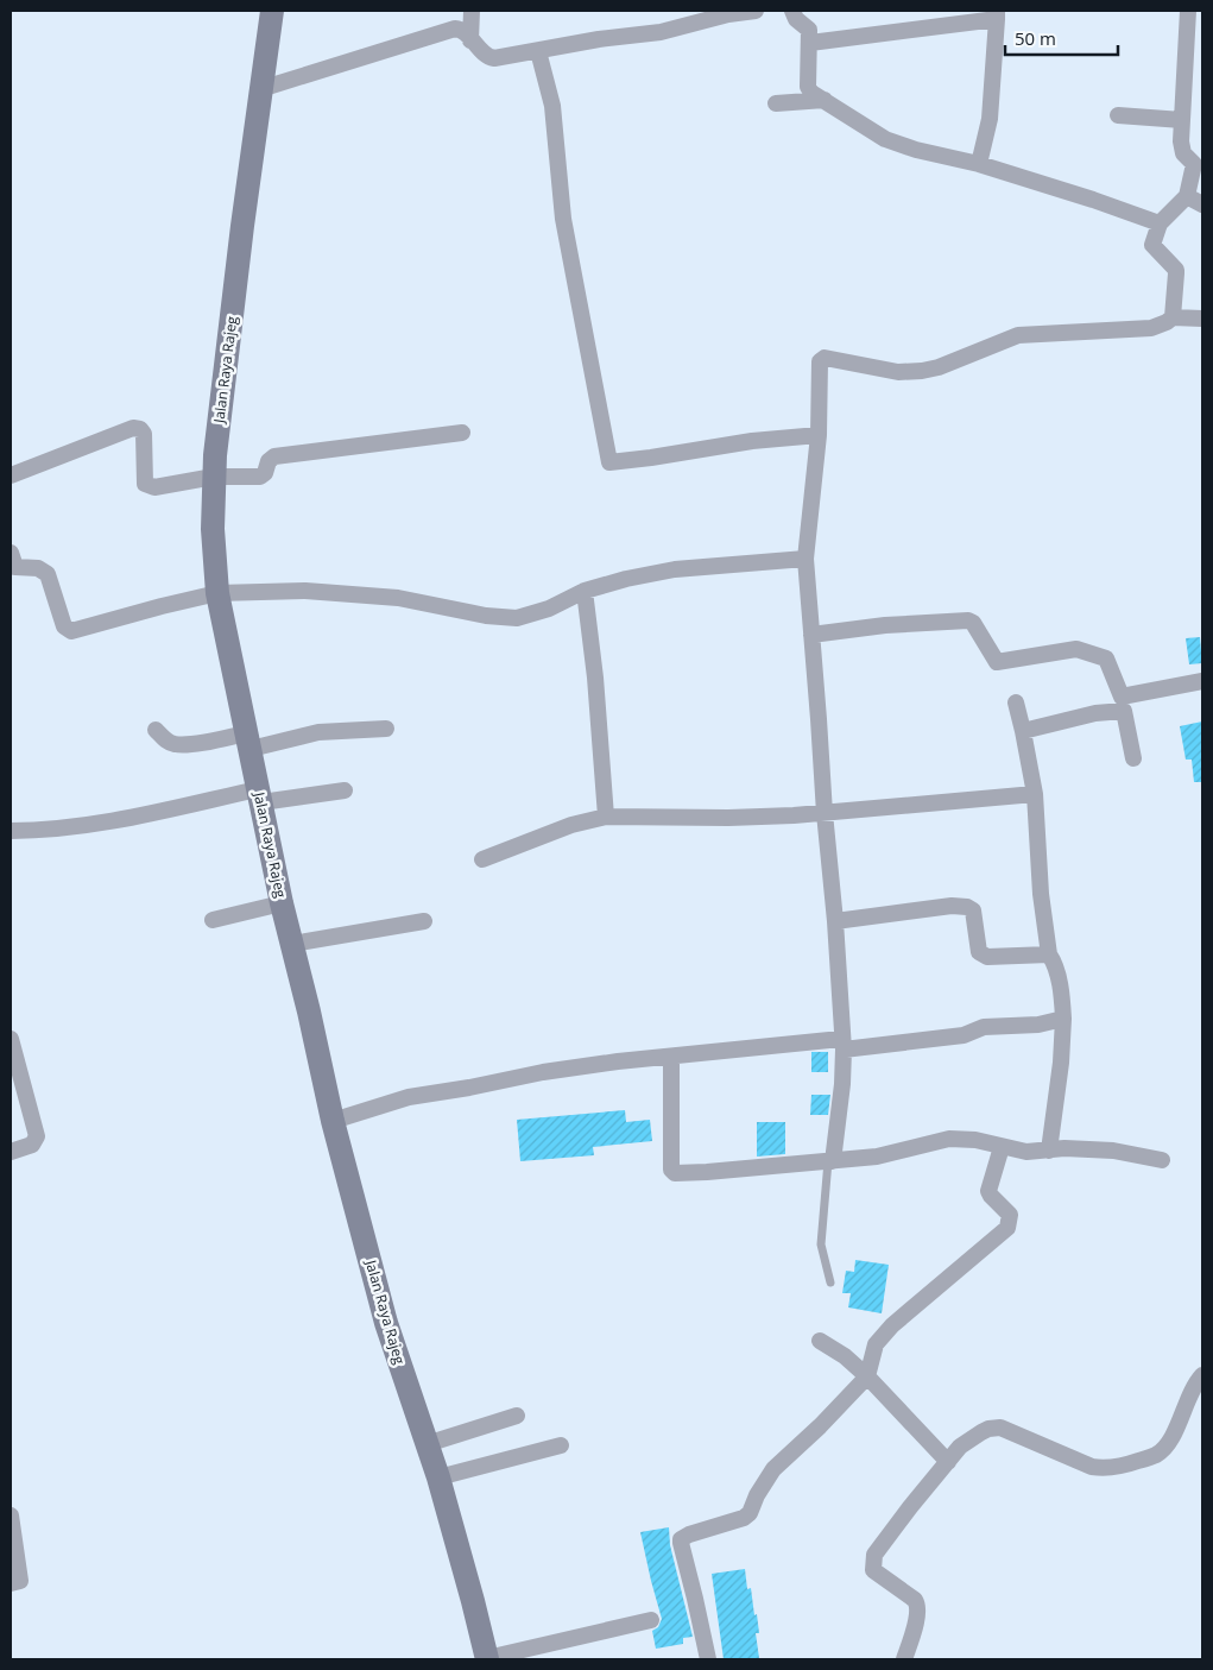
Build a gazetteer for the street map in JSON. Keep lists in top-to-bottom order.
{
  "streets": {
    "main road": ["Jalan Raya Rajeg"]
  },
  "scale_bar": "50 m"
}
